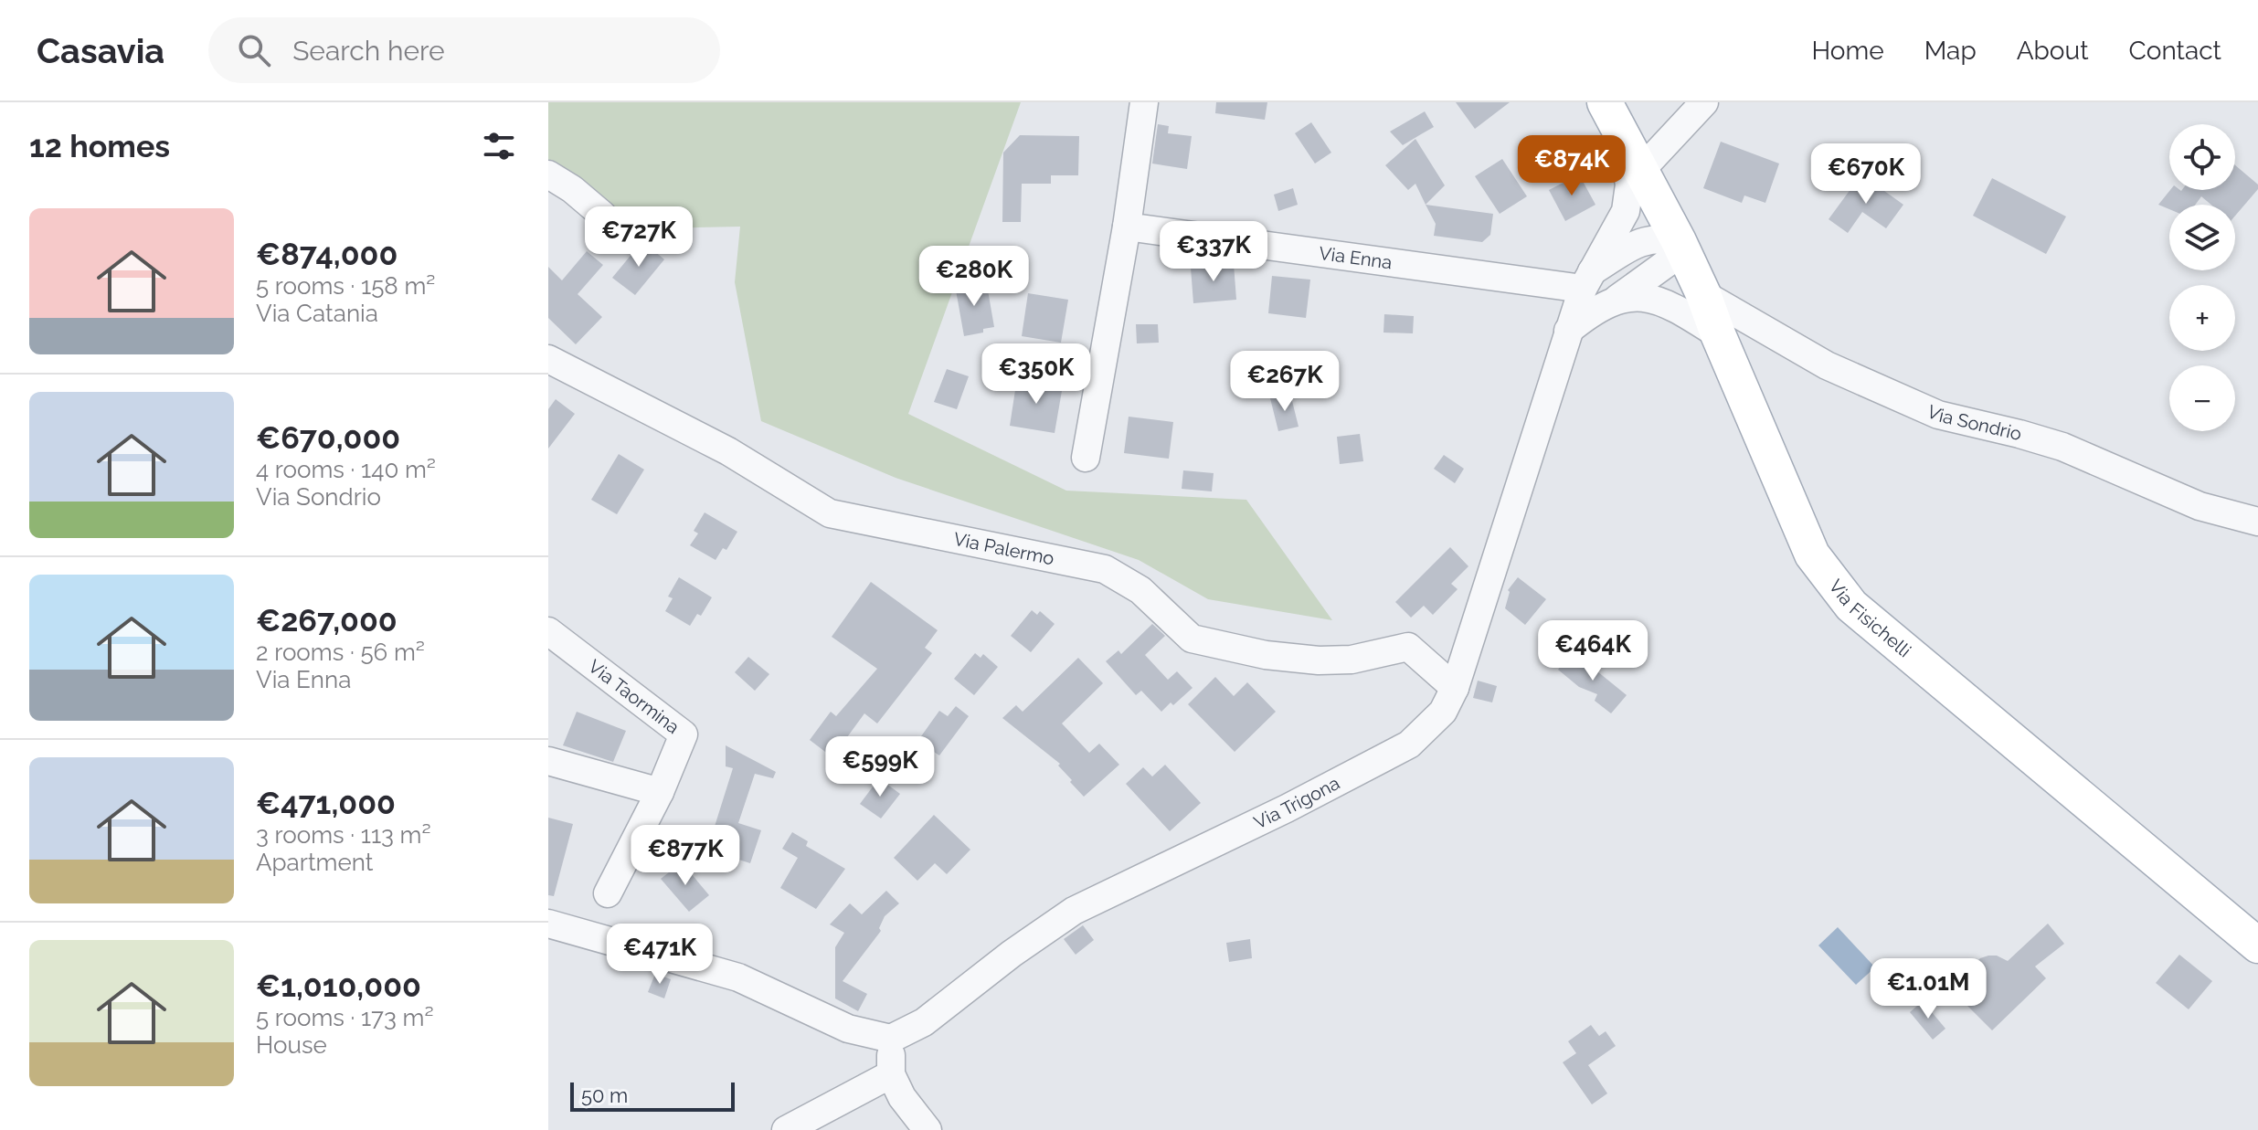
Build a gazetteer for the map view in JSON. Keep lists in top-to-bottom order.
{
  "streets": {
    "main road": ["Via Fisichelli"],
    "street": [
      "Via Enna",
      "Via Sondrio",
      "Via Palermo",
      "Via Taormina",
      "Via Trigona"
    ]
  },
  "crossings": [
    ["Via Enna", "Via Trigona"],
    ["Via Sondrio", "Via Fisichelli"],
    ["Via Palermo", "Via Trigona"],
    ["Via Fisichelli", "Via Trigona"]
  ],
  "scale_bar": "50 m",
  "page": {
    "header": "Casavia",
    "search": "Search here",
    "nav": [
      "Home",
      "Map",
      "About",
      "Contact"
    ],
    "heading": "12 homes",
    "map_buttons": ["+", "−"],
    "price": [
      "€874K",
      "€670K",
      "€727K",
      "€337K",
      "€280K",
      "€350K",
      "€267K",
      "€464K",
      "€599K",
      "€877K",
      "€471K",
      "€1.01M"
    ],
    "list": [
      {
        "name": "€874,000",
        "note": "5 rooms · 158 m² · Via Catania"
      },
      {
        "name": "€670,000",
        "note": "4 rooms · 140 m² · Via Sondrio"
      },
      {
        "name": "€267,000",
        "note": "2 rooms · 56 m² · Via Enna"
      },
      {
        "name": "€471,000",
        "note": "3 rooms · 113 m² · Apartment"
      },
      {
        "name": "€1,010,000",
        "note": "5 rooms · 173 m² · House"
      }
    ],
    "scale": "50 m"
  }
}
